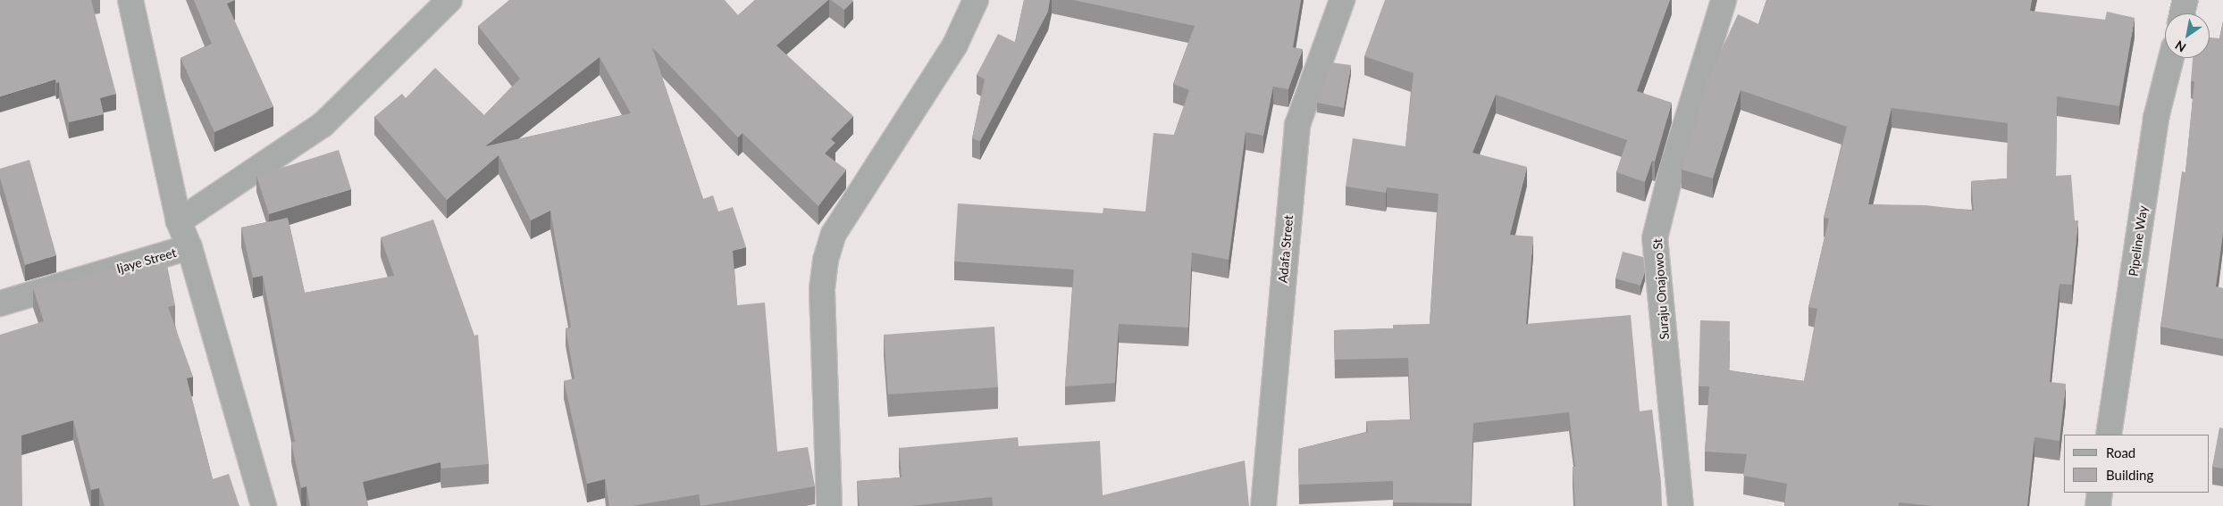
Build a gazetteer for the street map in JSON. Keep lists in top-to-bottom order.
{
  "streets": {
    "street": [
      "Pipeline Way",
      "Adafa Street",
      "Ijaye Street",
      "Suraju Onajowo St"
    ]
  },
  "legend": ["Road", "Building"],
  "north": "bottom left"
}
